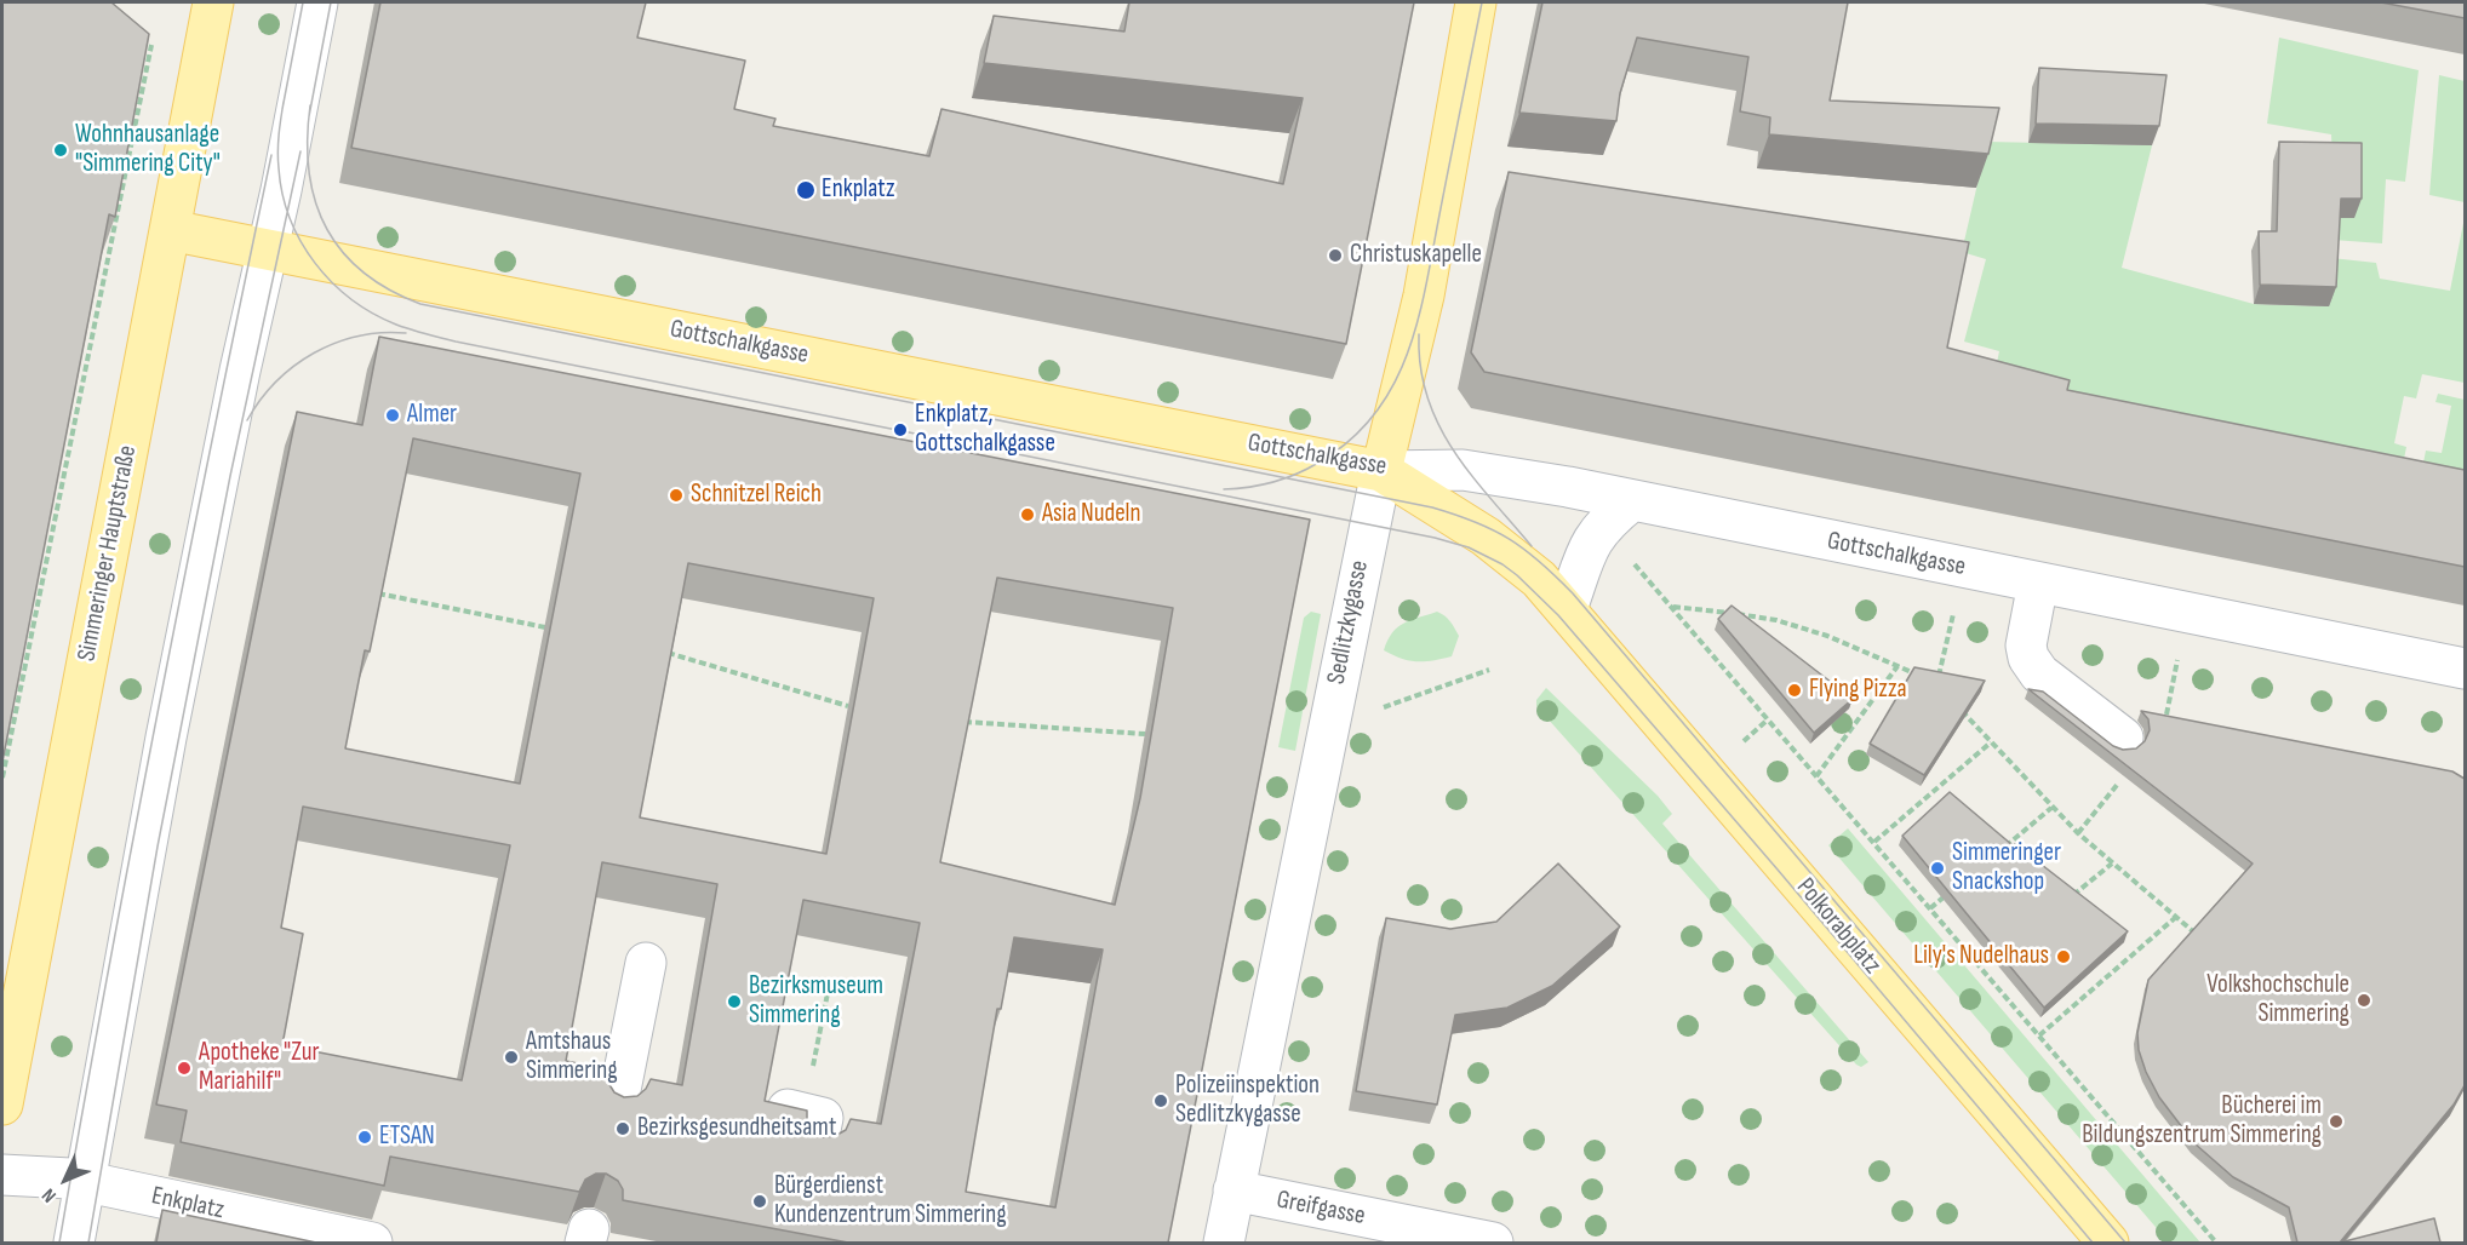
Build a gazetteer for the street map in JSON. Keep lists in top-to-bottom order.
{
  "streets": {
    "main road": [
      "Gottschalkgasse",
      "Simmeringer Hauptstraße",
      "Sedlitzkygasse",
      "Polkorabplatz"
    ],
    "street": ["Enkplatz", "Greifgasse"]
  },
  "crossings": [
    ["Gottschalkgasse", "Simmeringer Hauptstraße"],
    ["Gottschalkgasse", "Sedlitzkygasse"],
    ["Gottschalkgasse", "Polkorabplatz"],
    ["Sedlitzkygasse", "Polkorabplatz"],
    ["Sedlitzkygasse", "Greifgasse"]
  ],
  "places": [
    "Wohnhausanlage \"Simmering City\"",
    "Enkplatz",
    "Christuskapelle",
    "Almer",
    "Enkplatz, Gottschalkgasse",
    "Schnitzel Reich",
    "Asia Nudeln",
    "Flying Pizza",
    "Simmeringer Snackshop",
    "Lily's Nudelhaus",
    "Volkshochschule Simmering",
    "Bezirksmuseum Simmering",
    "Amtshaus Simmering",
    "Apotheke \"Zur Mariahilf\"",
    "Polizeiinspektion Sedlitzkygasse",
    "Bücherei im Bildungszentrum Simmering",
    "Bezirksgesundheitsamt",
    "ETSAN",
    "Bürgerdienst Kundenzentrum Simmering"
  ],
  "north": "bottom left"
}
